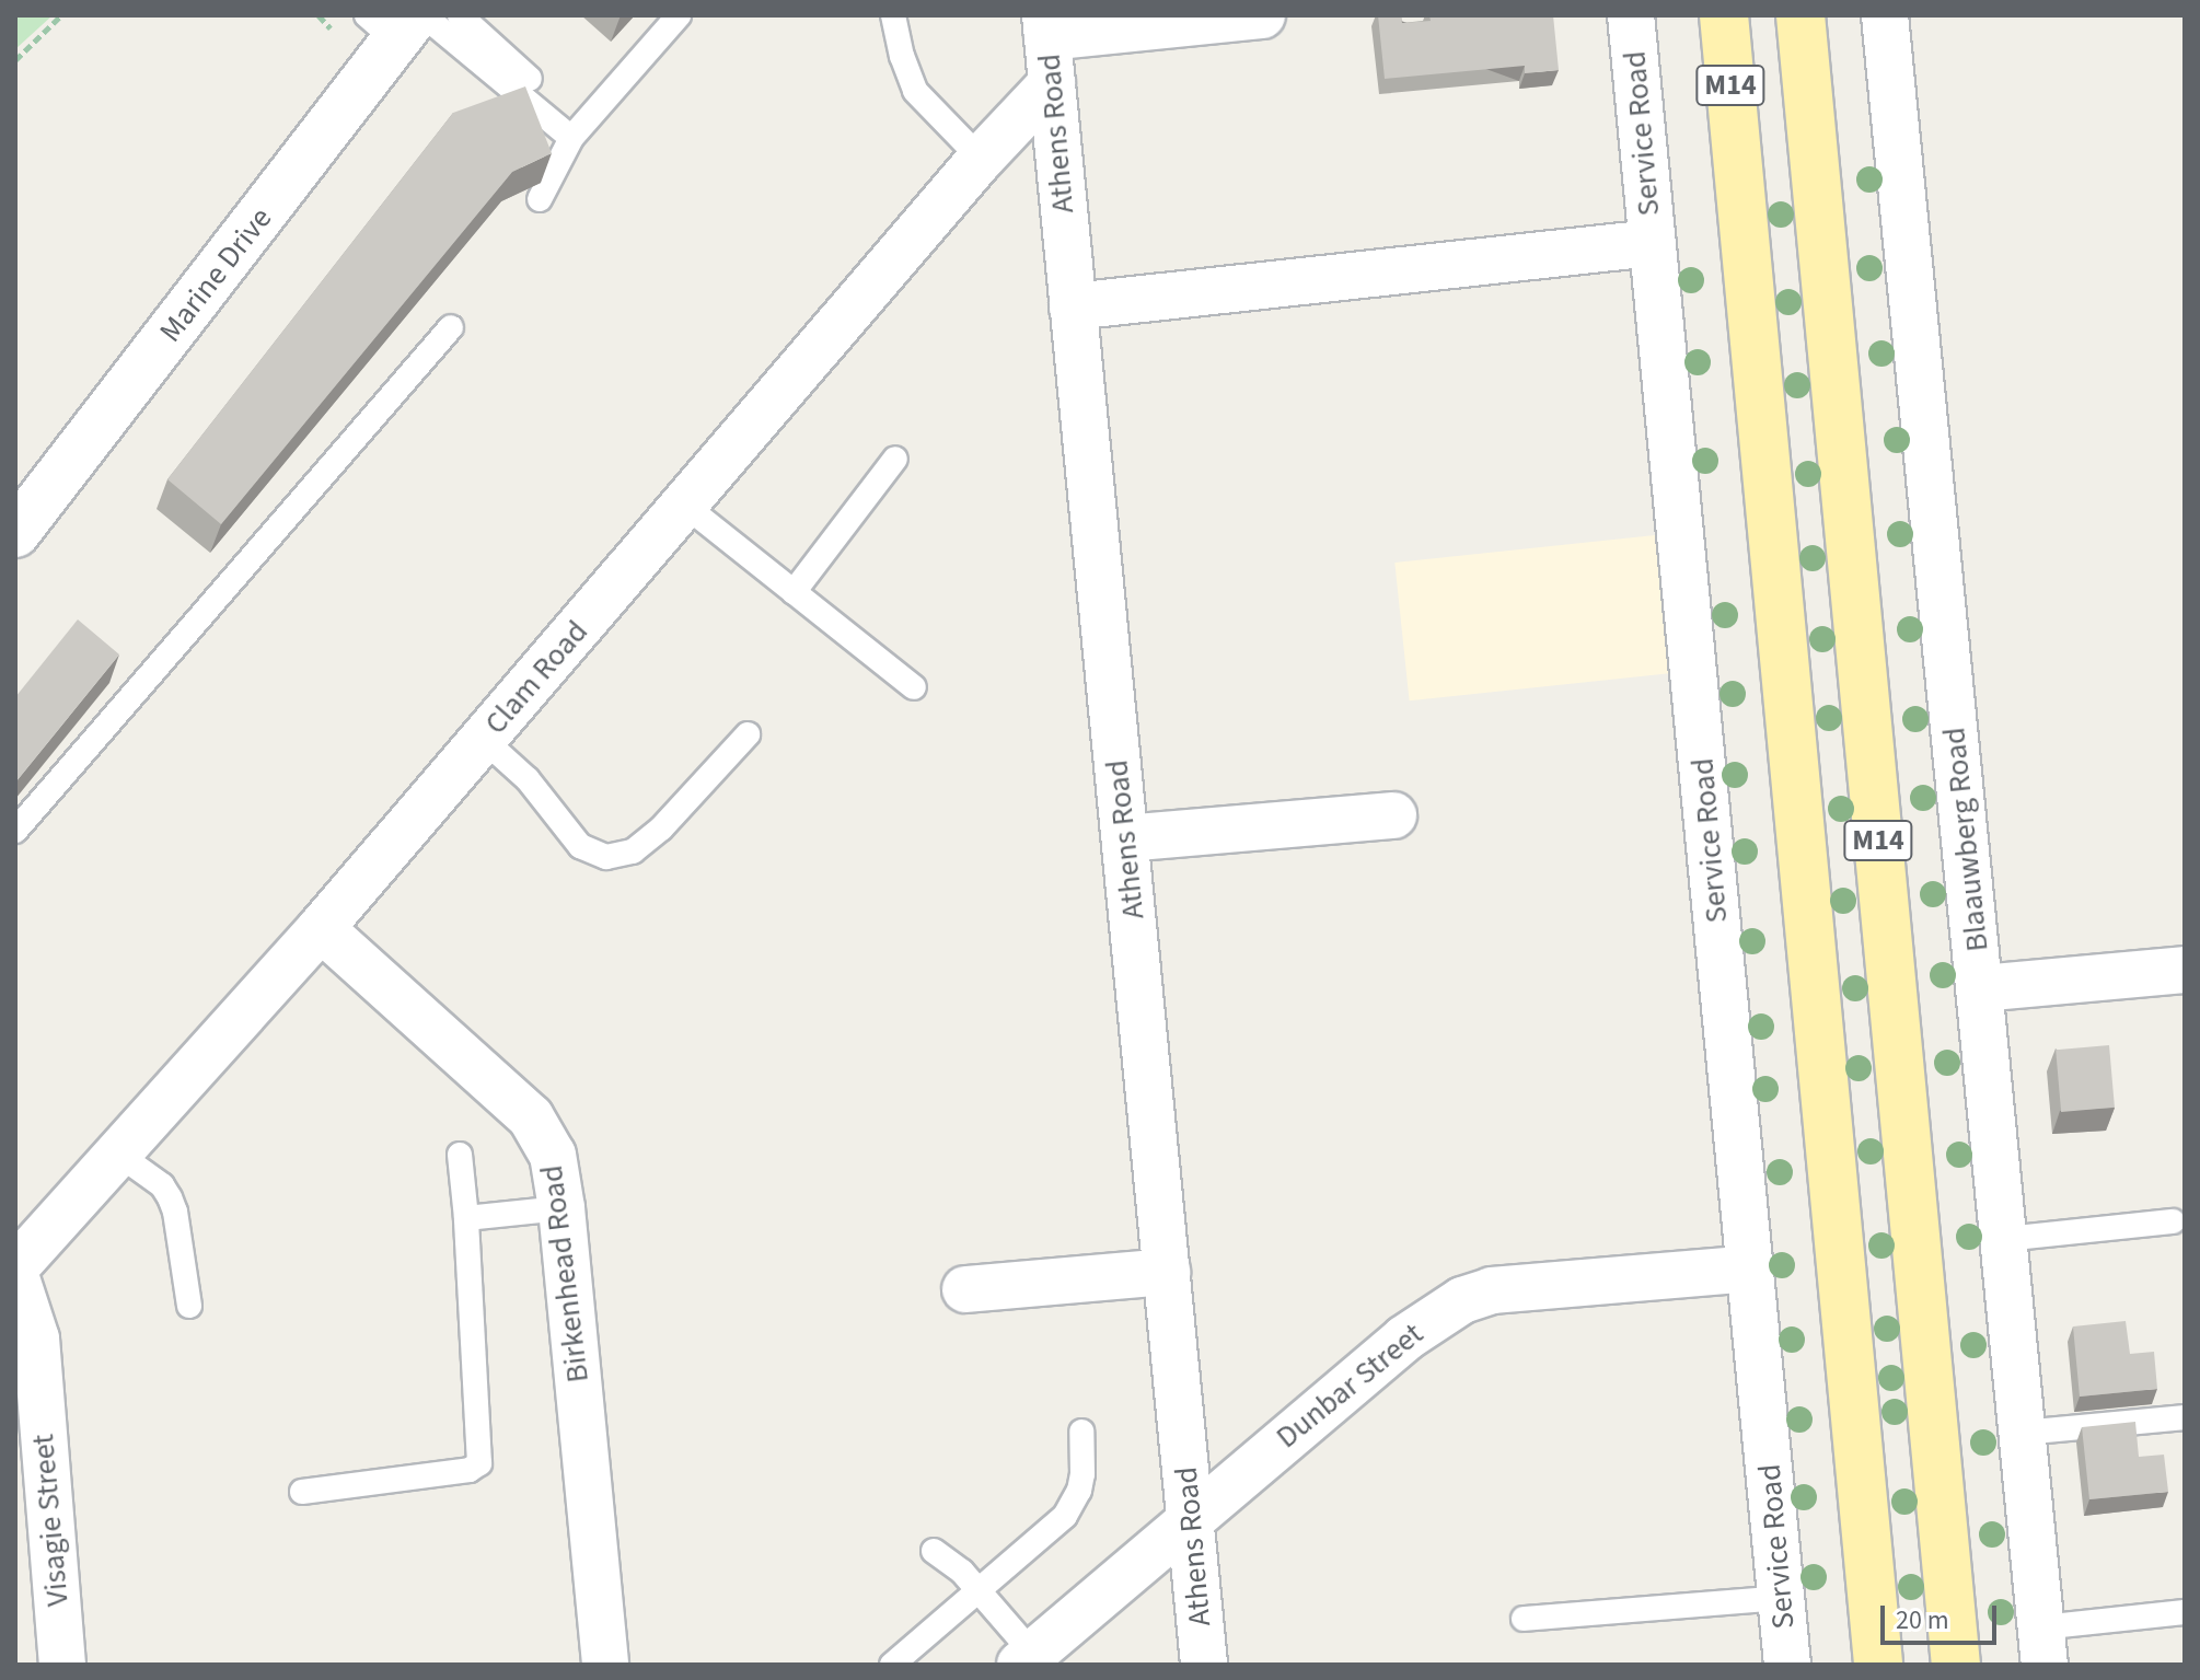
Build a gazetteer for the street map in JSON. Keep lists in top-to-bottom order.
{
  "streets": {
    "main road": ["M14", "Marine Drive"],
    "street": [
      "Athens Road",
      "Service Road",
      "Clam Road",
      "Blaauwberg Road",
      "Birkenhead Road",
      "Dunbar Street",
      "Visagie Street"
    ]
  },
  "crossings": [
    ["Athens Road", "Clam Road"],
    ["Athens Road", "Dunbar Street"],
    ["Service Road", "Dunbar Street"],
    ["Clam Road", "Birkenhead Road"]
  ],
  "scale_bar": "20 m"
}
